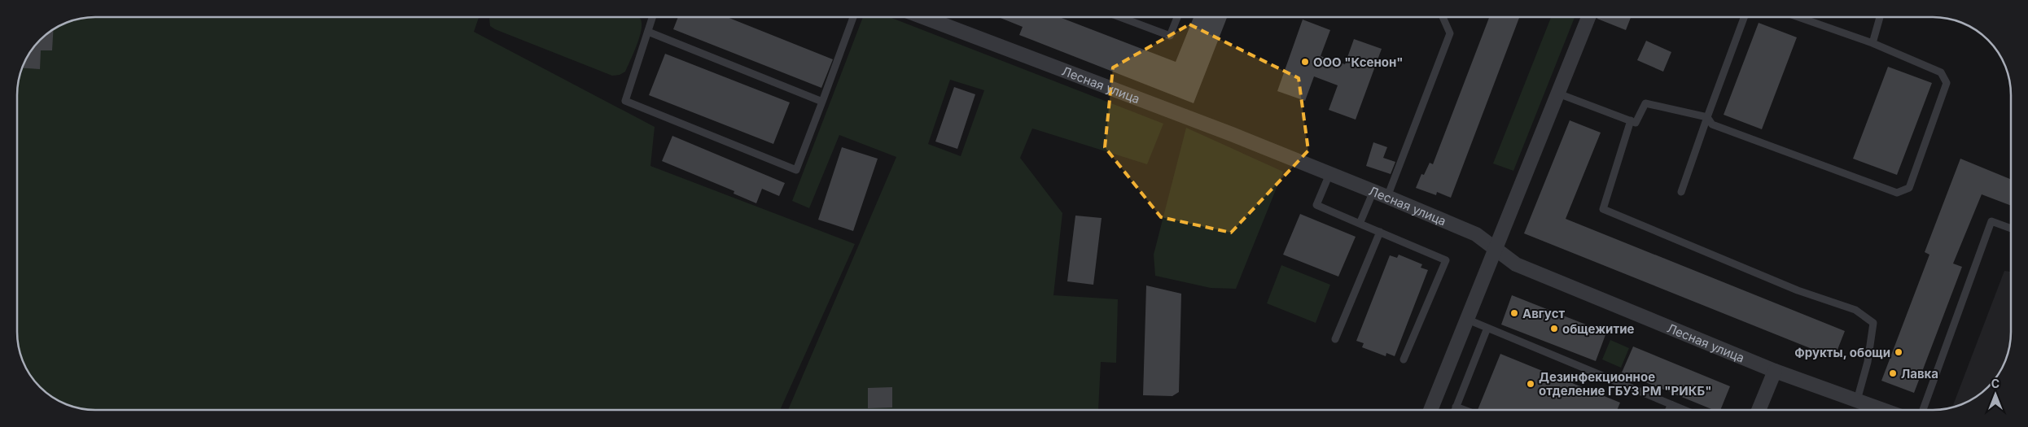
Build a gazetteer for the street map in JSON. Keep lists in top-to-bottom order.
{
  "streets": {
    "street": ["Лесная улица"]
  },
  "places": [
    "ООО \"Ксенон\"",
    "Август",
    "общежитие",
    "Фрукты, обощи",
    "Лавка",
    "Дезинфекционное отделение ГБУЗ РМ \"РИКБ\""
  ],
  "north": "top"
}
